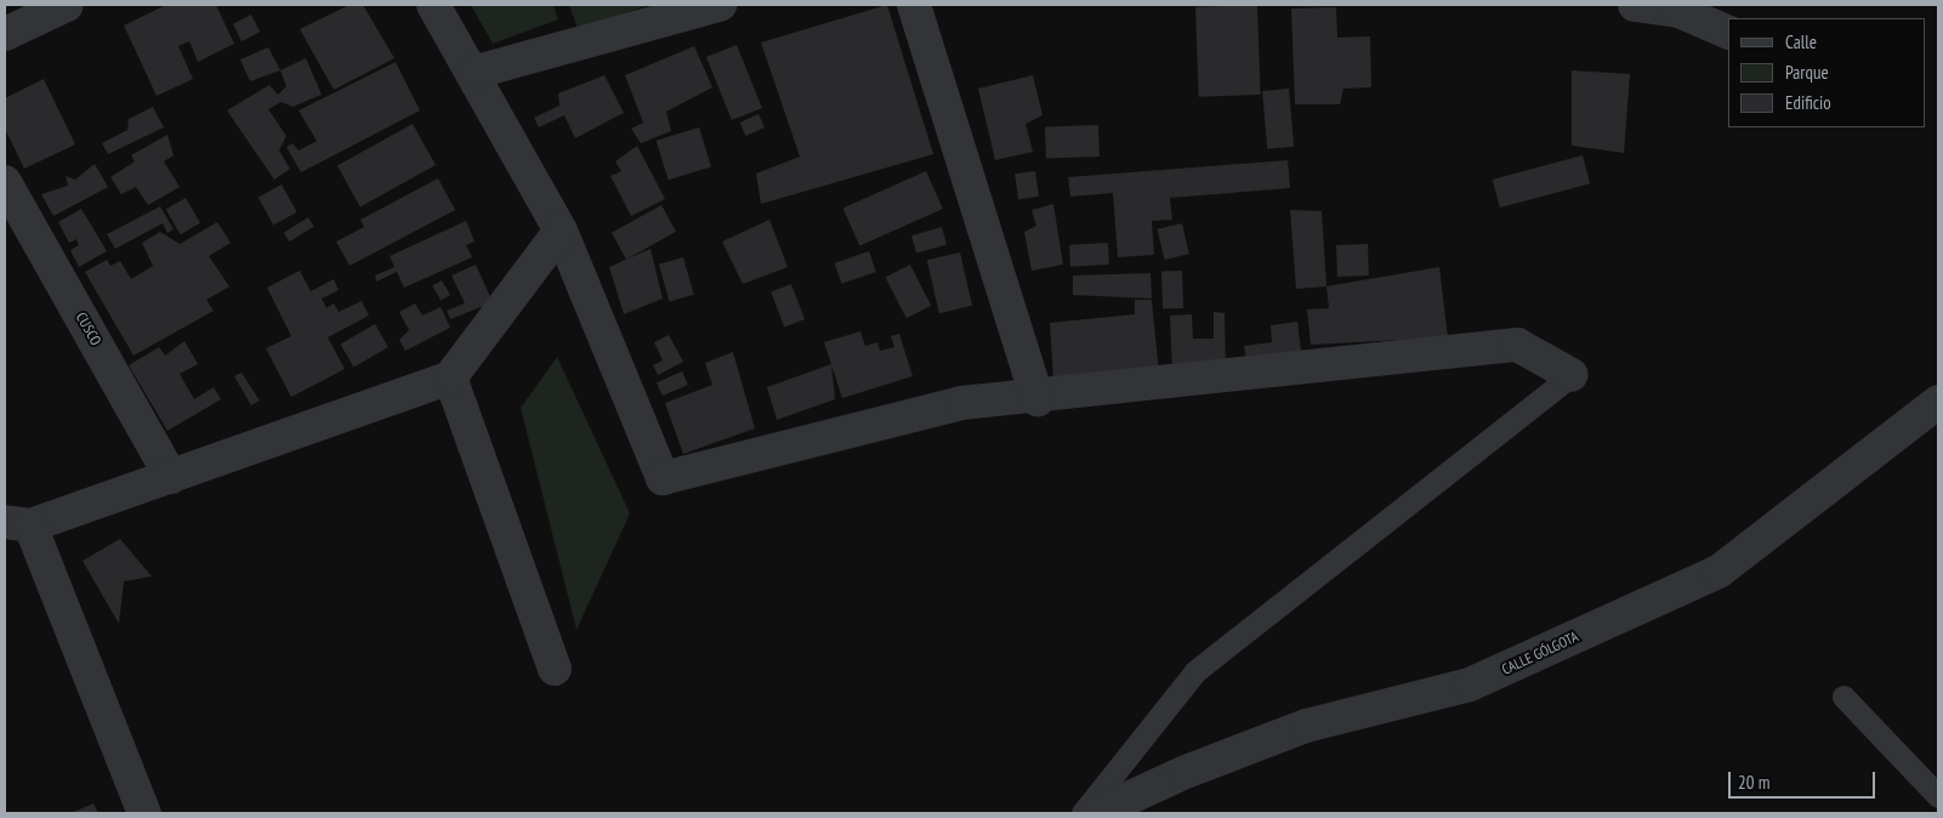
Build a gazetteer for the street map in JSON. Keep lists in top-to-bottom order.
{
  "streets": {
    "street": ["CUSCO", "CALLE GÓLGOTA"]
  },
  "legend": ["Calle", "Parque", "Edificio"],
  "scale_bar": "20 m"
}
